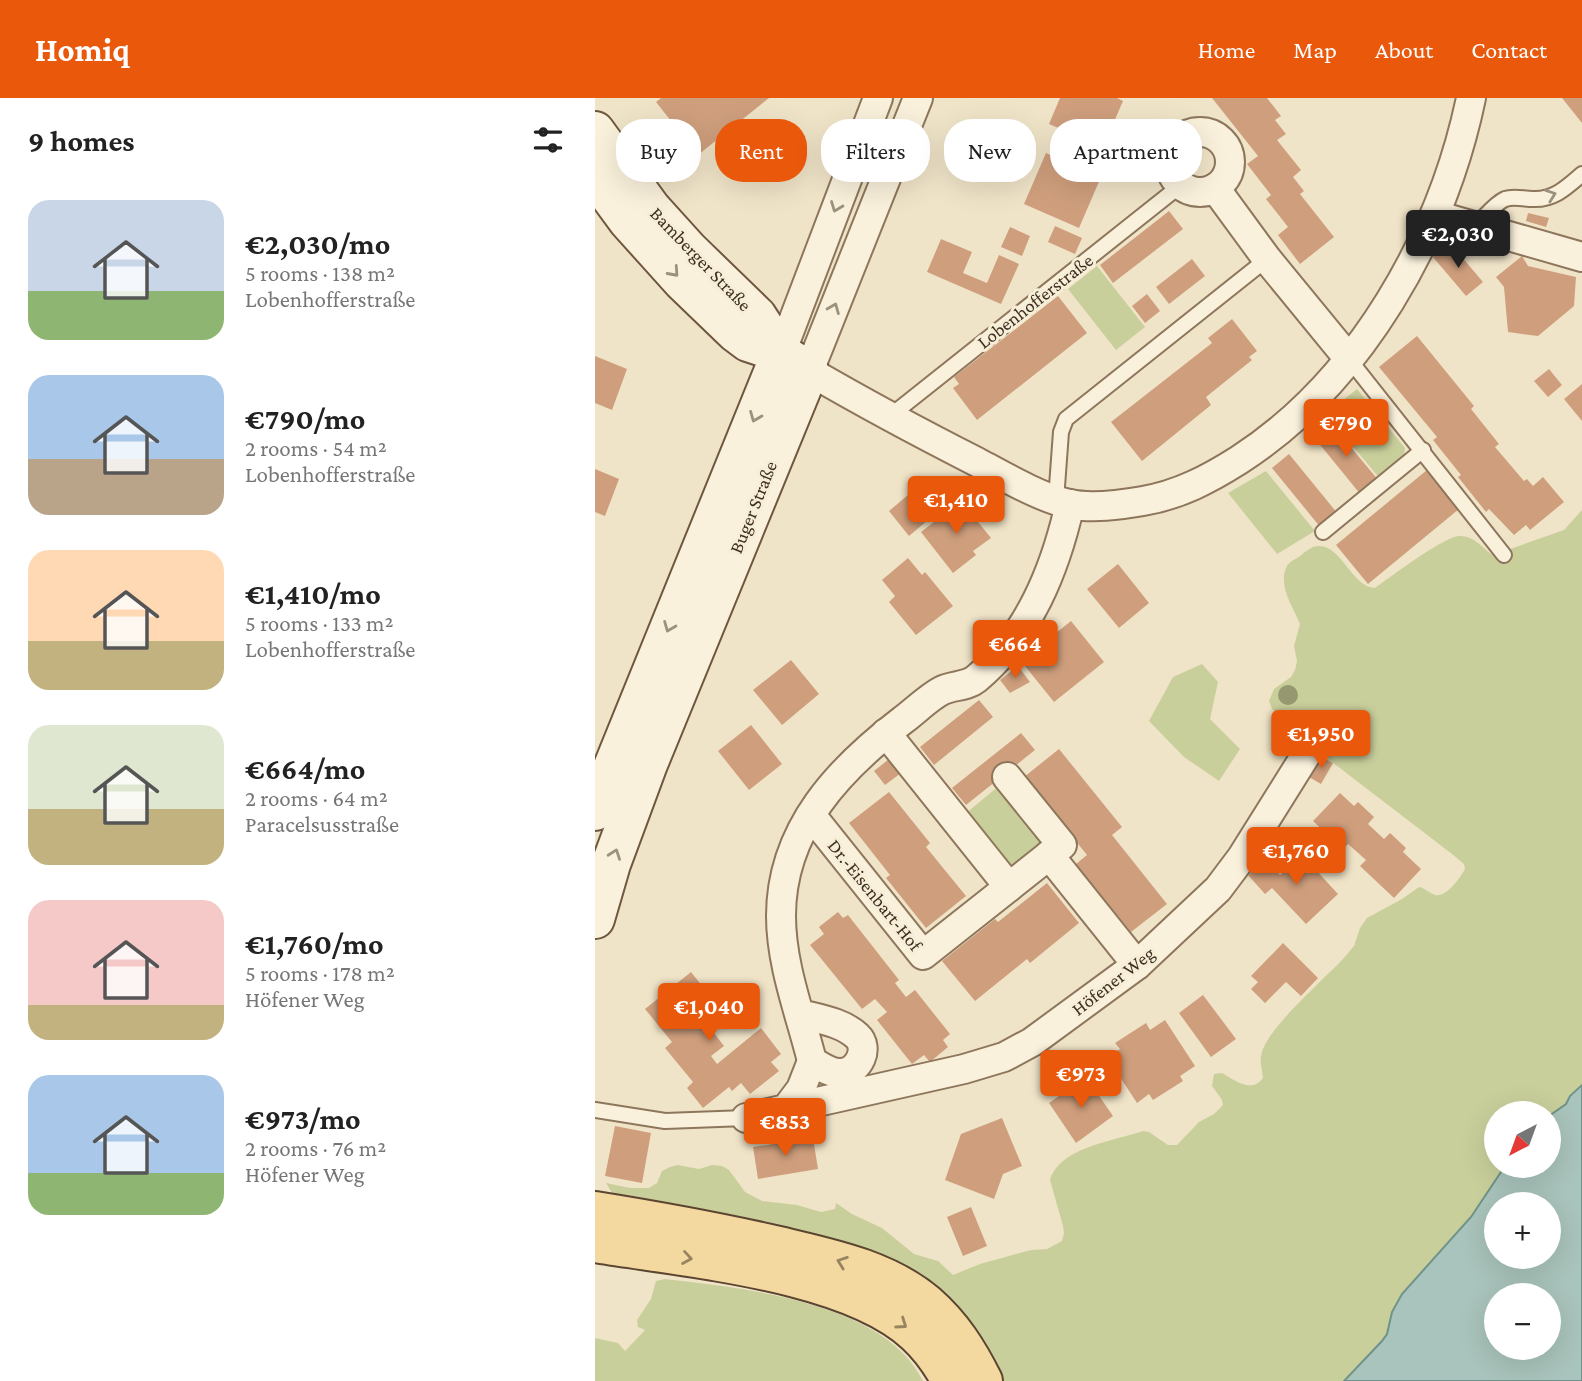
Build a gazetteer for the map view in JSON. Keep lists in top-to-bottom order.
{
  "streets": {
    "street": [
      "Bamberger Straße",
      "Buger Straße",
      "Dr.-Eisenbart-Hof",
      "Höfener Weg"
    ],
    "lane": ["Lobenhofferstraße"]
  },
  "crossings": [
    ["Bamberger Straße", "Buger Straße"]
  ],
  "north": "bottom left",
  "page": {
    "header": "Homiq",
    "nav": [
      "Home",
      "Map",
      "About",
      "Contact"
    ],
    "heading": "9 homes",
    "chip": [
      "Buy",
      "Rent",
      "Filters",
      "New",
      "Apartment"
    ],
    "list": [
      {
        "name": "€2,030/mo",
        "note": "5 rooms · 138 m² · Lobenhofferstraße"
      },
      {
        "name": "€790/mo",
        "note": "2 rooms · 54 m² · Lobenhofferstraße"
      },
      {
        "name": "€1,410/mo",
        "note": "5 rooms · 133 m² · Lobenhofferstraße"
      },
      {
        "name": "€664/mo",
        "note": "2 rooms · 64 m² · Paracelsusstraße"
      },
      {
        "name": "€1,760/mo",
        "note": "5 rooms · 178 m² · Höfener Weg"
      },
      {
        "name": "€973/mo",
        "note": "2 rooms · 76 m² · Höfener Weg"
      }
    ],
    "price": [
      "€2,030",
      "€790",
      "€1,410",
      "€664",
      "€1,950",
      "€1,760",
      "€1,040",
      "€973",
      "€853"
    ],
    "map_buttons": ["+", "−"]
  }
}
